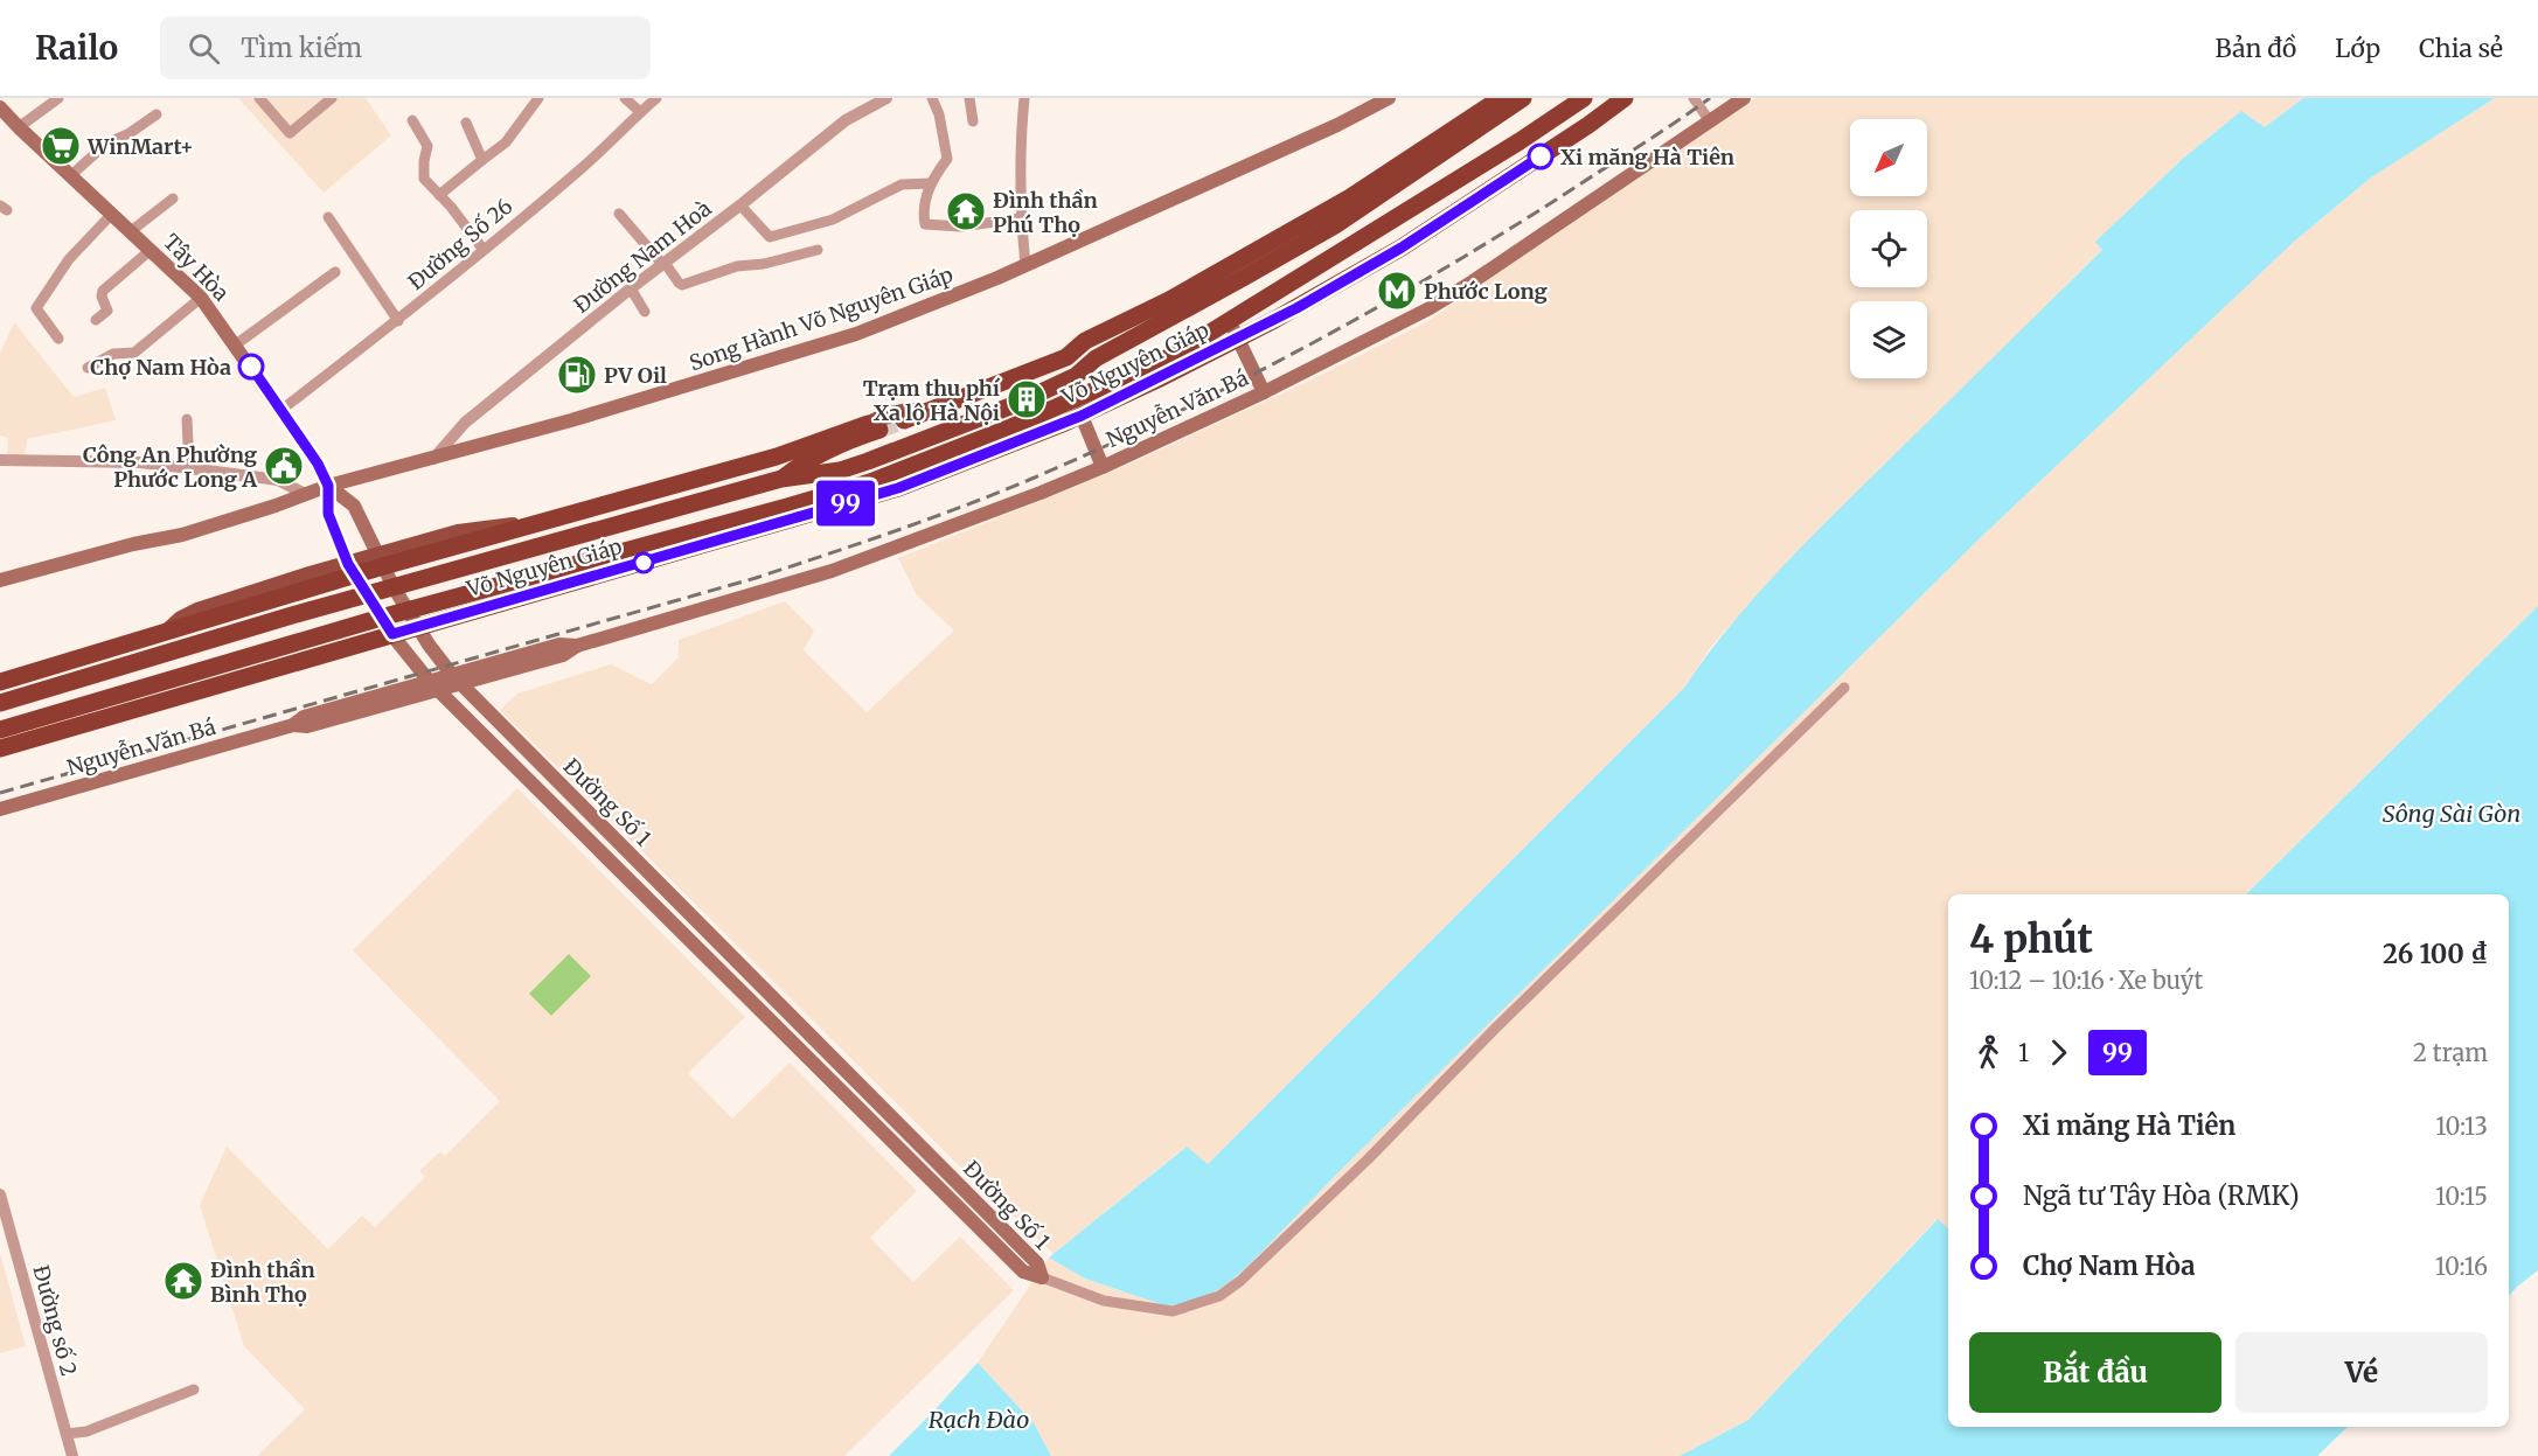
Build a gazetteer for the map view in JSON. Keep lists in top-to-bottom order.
{
  "streets": {
    "highway": ["Võ Nguyên Giáp"],
    "main road": [
      "Tây Hòa",
      "Song Hành Võ Nguyên Giáp",
      "Nguyễn Văn Bá",
      "Đường Số 1"
    ],
    "street": ["Đường Số 26", "Đường Nam Hoà", "Đường số 2"]
  },
  "crossings": [
    ["Đường Số 26", "Tây Hòa"],
    ["Đường Nam Hoà", "Song Hành Võ Nguyên Giáp"],
    ["Tây Hòa", "Song Hành Võ Nguyên Giáp"],
    ["Tây Hòa", "Võ Nguyên Giáp"],
    ["Tây Hòa", "Đường Số 1"],
    ["Võ Nguyên Giáp", "Đường Số 1"],
    ["Nguyễn Văn Bá", "Đường Số 1"]
  ],
  "water": ["Sông Sài Gòn", "Rạch Đào"],
  "places": {
    "supermarket": ["WinMart+"],
    "other": ["Xi măng Hà Tiên", "Chợ Nam Hòa"],
    "temple": ["Đình thần Phú Thọ", "Đình thần Bình Thọ"],
    "metro station": ["Phước Long"],
    "fuel station": ["PV Oil"],
    "building": ["Trạm thu phí Xa lộ Hà Nội"],
    "public building": ["Công An Phường Phước Long A"]
  },
  "lines": ["bus line 99"],
  "north": "bottom left",
  "page": {
    "header": "Railo",
    "search": "Tìm kiếm",
    "nav": ["Bản đồ", "Lớp", "Chia sẻ"],
    "on_map": "99",
    "heading": ["4 phút", "10:12 – 10:16 · Xe buýt", "26 100 ₫"],
    "legs": ["1", "99", "2 trạm"],
    "list": [
      {
        "name": "Xi măng Hà Tiên",
        "value": "10:13"
      },
      {
        "name": "Ngã tư Tây Hòa (RMK)",
        "value": "10:15"
      },
      {
        "name": "Chợ Nam Hòa",
        "value": "10:16"
      }
    ],
    "buttons": ["Bắt đầu", "Vé"]
  }
}
